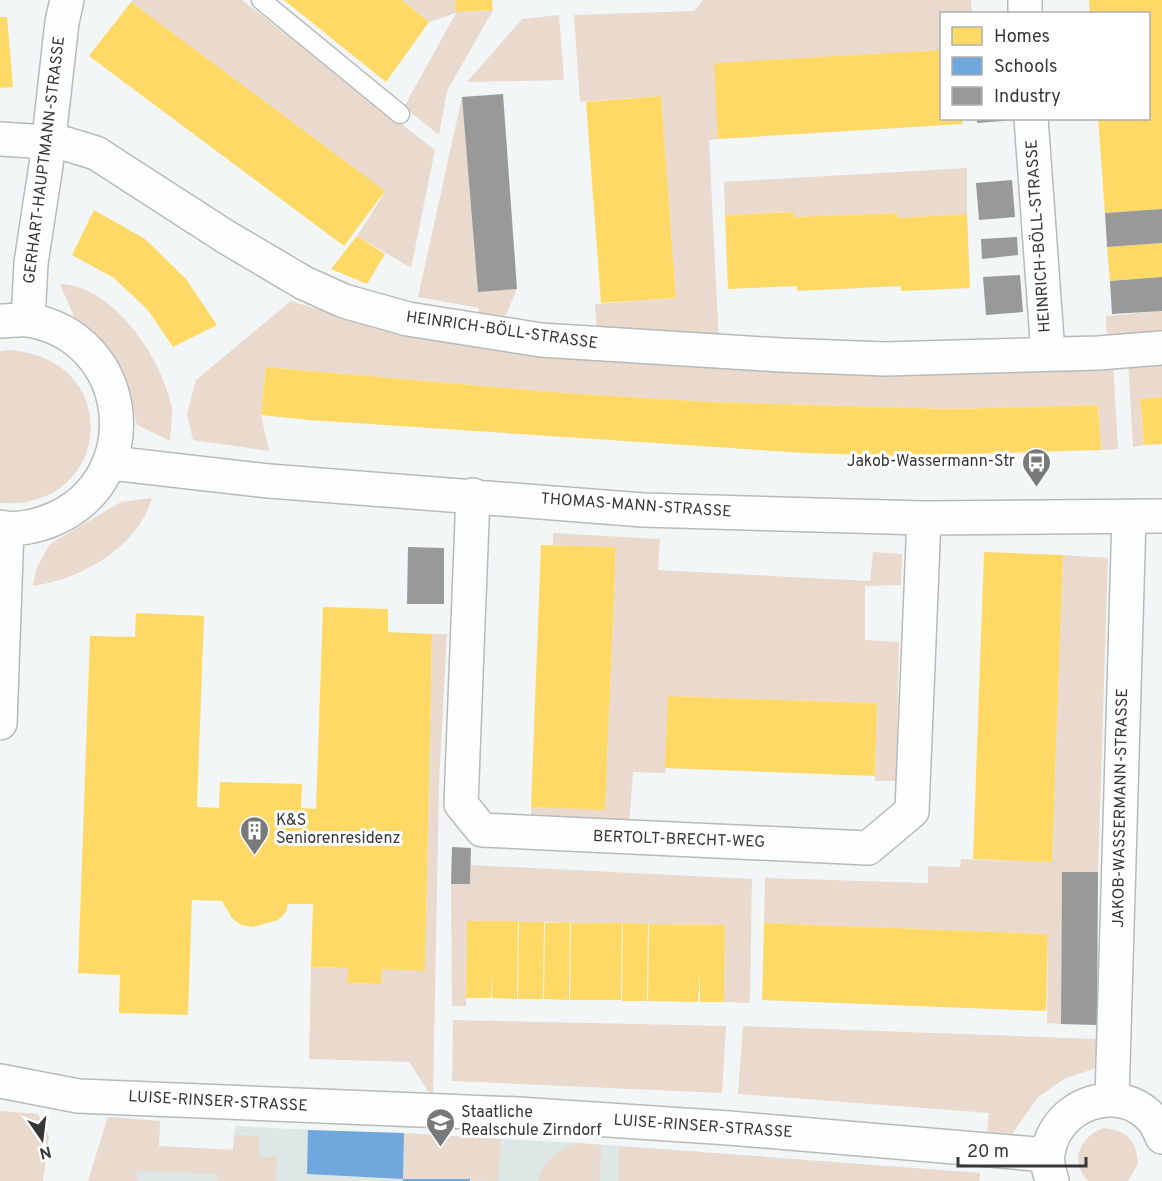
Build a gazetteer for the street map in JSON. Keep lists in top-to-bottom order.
{
  "streets": {
    "street": [
      "GERHART-HAUPTMANN-STRASSE",
      "HEINRICH-BÖLL-STRASSE",
      "THOMAS-MANN-STRASSE",
      "JAKOB-WASSERMANN-STRASSE",
      "BERTOLT-BRECHT-WEG",
      "LUISE-RINSER-STRASSE"
    ]
  },
  "crossings": [
    ["GERHART-HAUPTMANN-STRASSE", "HEINRICH-BÖLL-STRASSE"],
    ["THOMAS-MANN-STRASSE", "JAKOB-WASSERMANN-STRASSE"],
    ["THOMAS-MANN-STRASSE", "BERTOLT-BRECHT-WEG"]
  ],
  "places": {
    "bus stop": ["Jakob-Wassermann-Str"],
    "building": ["K&S Seniorenresidenz"],
    "school or university": ["Staatliche Realschule Zirndorf"]
  },
  "legend": ["Homes", "Schools", "Industry"],
  "scale_bar": "20 m",
  "north": "bottom"
}
